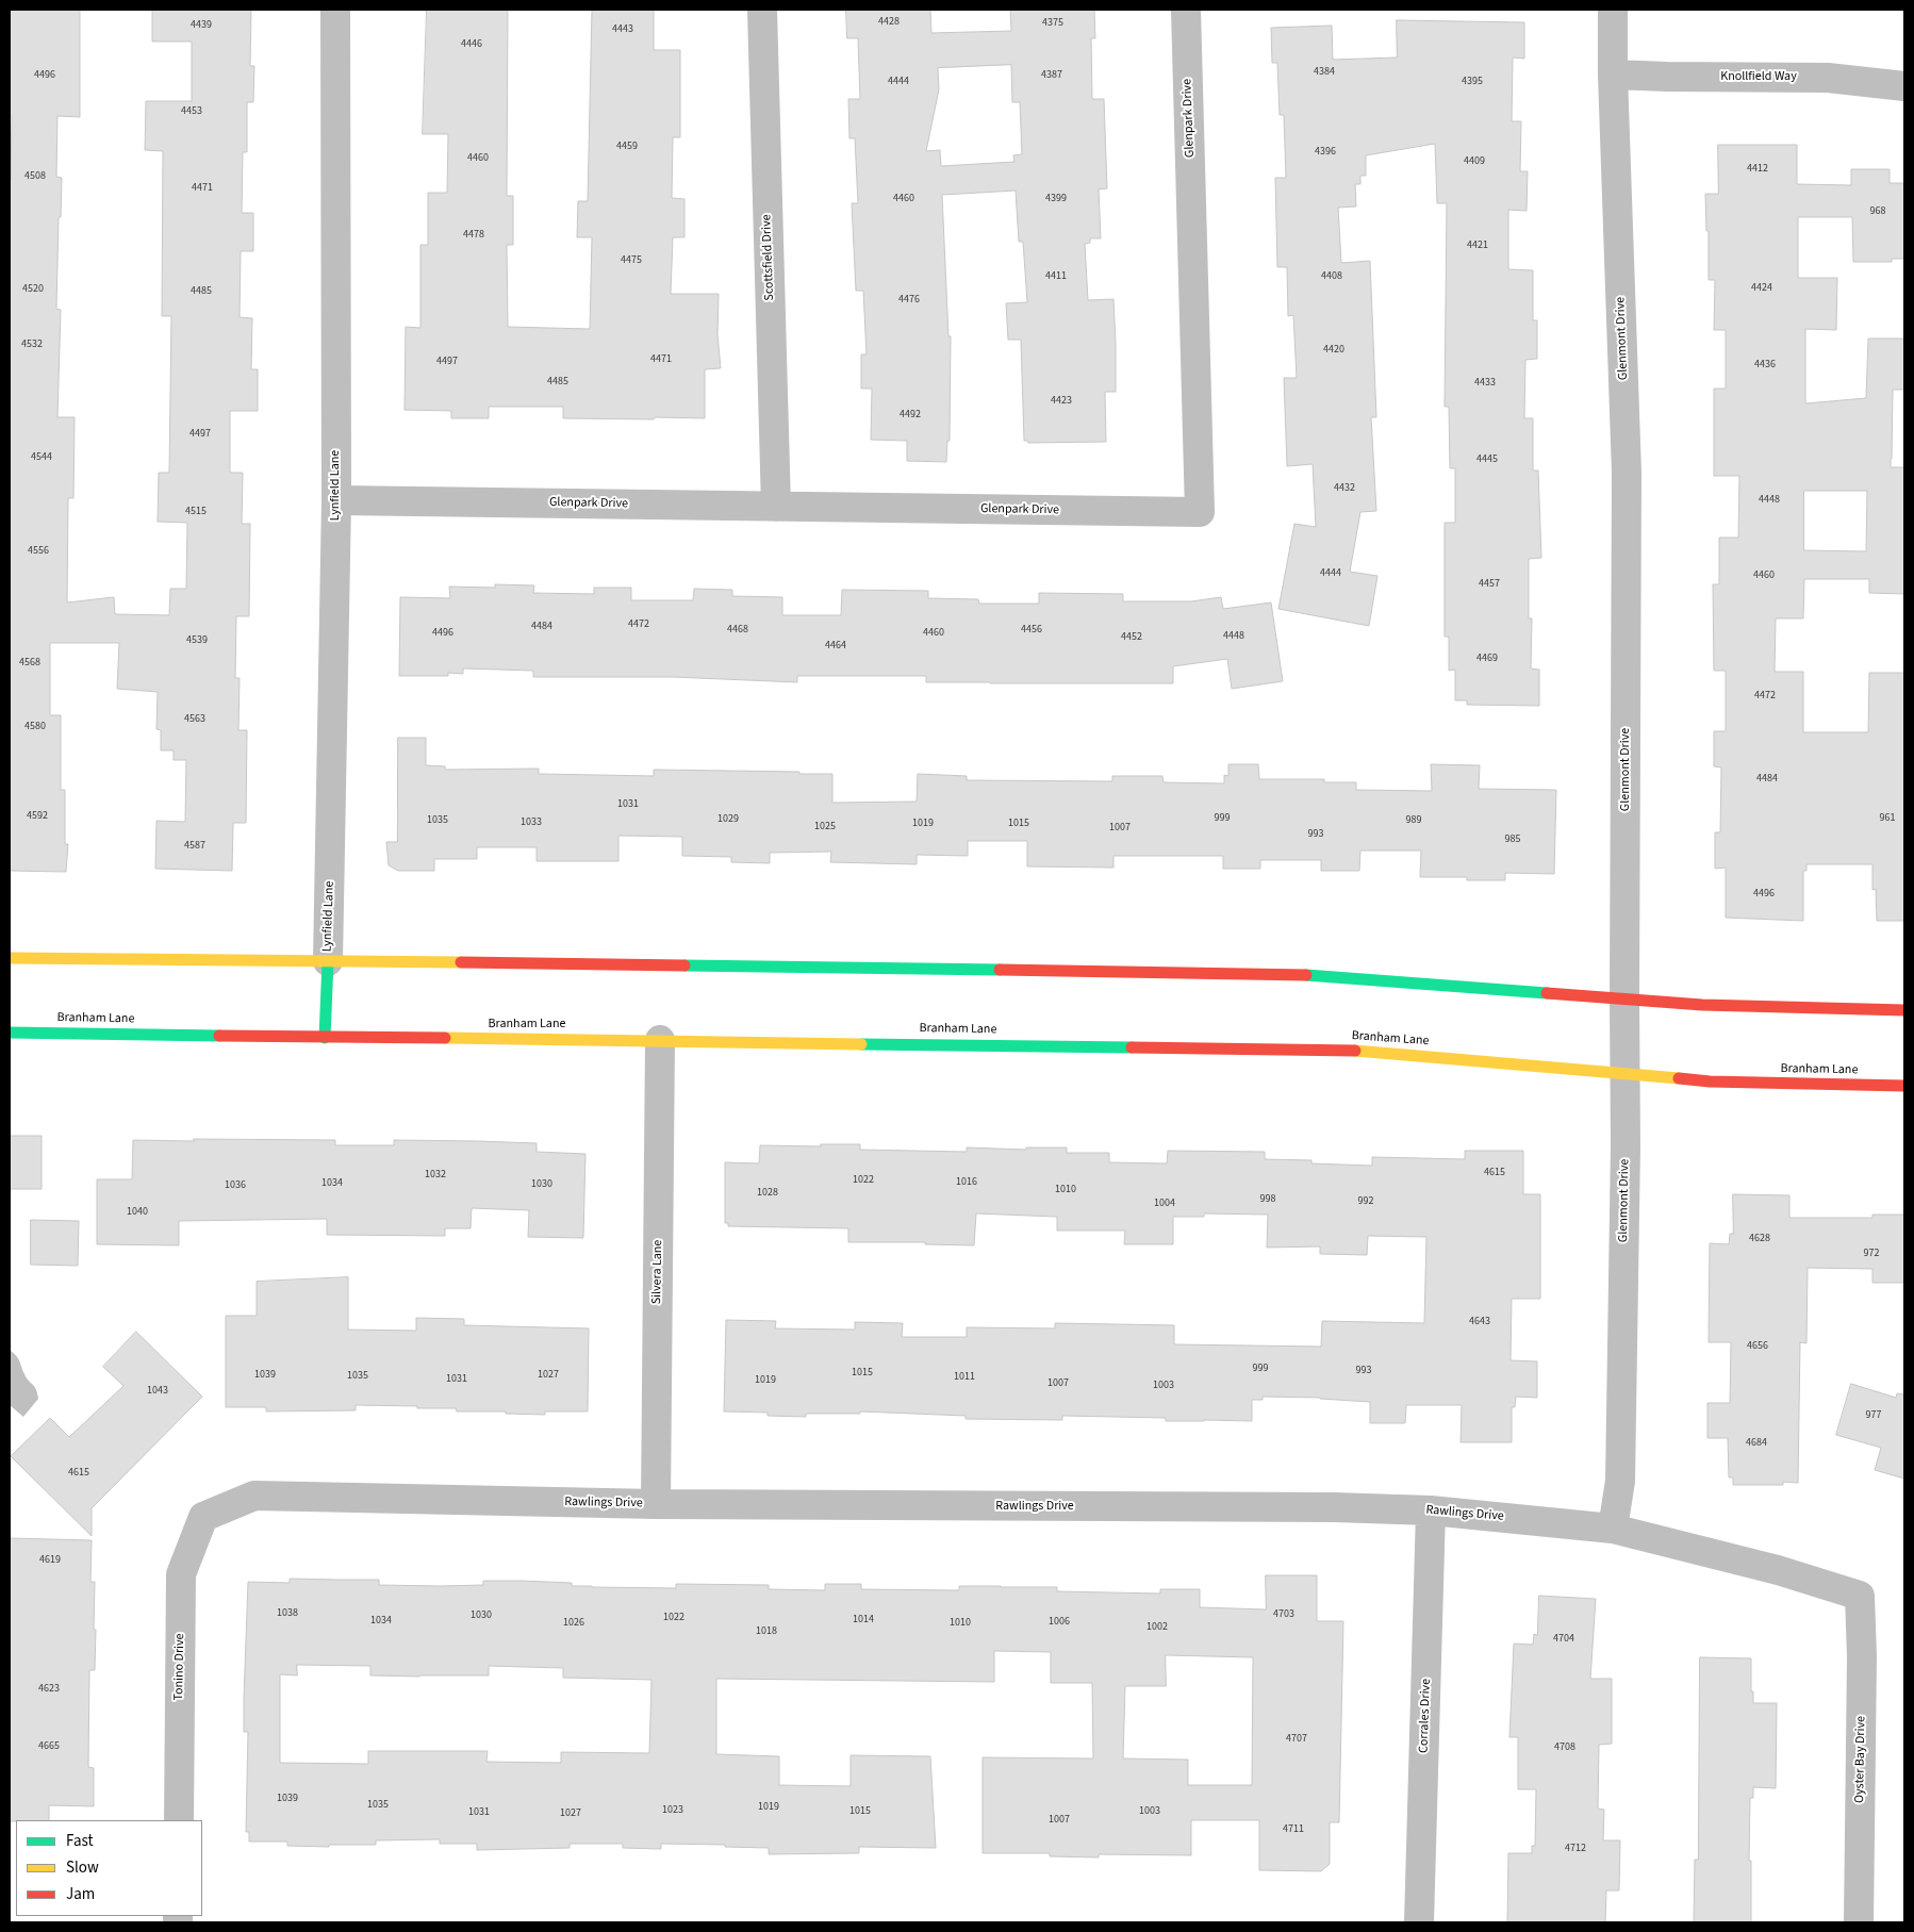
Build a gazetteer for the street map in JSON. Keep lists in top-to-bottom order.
{
  "streets": {
    "main road": ["Branham Lane"],
    "street": [
      "Knollfield Way",
      "Glenpark Drive",
      "Scottsfield Drive",
      "Glenmont Drive",
      "Lynfield Lane",
      "Silvera Lane",
      "Rawlings Drive",
      "Tonino Drive",
      "Corrales Drive",
      "Oyster Bay Drive"
    ]
  },
  "crossings": [
    ["Knollfield Way", "Glenmont Drive"],
    ["Glenpark Drive", "Scottsfield Drive"],
    ["Glenpark Drive", "Lynfield Lane"],
    ["Glenmont Drive", "Branham Lane"],
    ["Glenmont Drive", "Rawlings Drive"],
    ["Branham Lane", "Silvera Lane"],
    ["Silvera Lane", "Rawlings Drive"],
    ["Rawlings Drive", "Tonino Drive"],
    ["Rawlings Drive", "Corrales Drive"],
    ["Rawlings Drive", "Oyster Bay Drive"]
  ],
  "house_numbers": [
    "4428",
    "4375",
    "4439",
    "4443",
    "4446",
    "4384",
    "4496",
    "4387",
    "4444",
    "4395",
    "4453",
    "4459",
    "4396",
    "4460",
    "4409",
    "4412",
    "4508",
    "4471",
    "4460",
    "4399",
    "968",
    "4478",
    "4421",
    "4475",
    "4411",
    "4408",
    "4424",
    "4520",
    "4485",
    "4476",
    "4532",
    "4420",
    "4471",
    "4497",
    "4436",
    "4485",
    "4433",
    "4423",
    "4492",
    "4497",
    "4544",
    "4445",
    "4432",
    "4448",
    "4515",
    "4556",
    "4444",
    "4460",
    "4457",
    "4472",
    "4484",
    "4468",
    "4456",
    "4496",
    "4460",
    "4448",
    "4452",
    "4539",
    "4464",
    "4469",
    "4568",
    "4472",
    "4563",
    "4580",
    "4484",
    "1031",
    "4592",
    "999",
    "961",
    "1029",
    "1035",
    "989",
    "1033",
    "1019",
    "1015",
    "1025",
    "1007",
    "993",
    "985",
    "4587",
    "4496",
    "4615",
    "1032",
    "1022",
    "1016",
    "1034",
    "1030",
    "1036",
    "1010",
    "1028",
    "998",
    "992",
    "1004",
    "1040",
    "4628",
    "972",
    "4643",
    "4656",
    "999",
    "993",
    "1015",
    "1039",
    "1027",
    "1035",
    "1011",
    "1031",
    "1019",
    "1007",
    "1003",
    "1043",
    "977",
    "4684",
    "4615",
    "4619",
    "1038",
    "4703",
    "1030",
    "1022",
    "1014",
    "1034",
    "1006",
    "1026",
    "1010",
    "1002",
    "1018",
    "4704",
    "4623",
    "4707",
    "4665",
    "4708",
    "1039",
    "1035",
    "1019",
    "1023",
    "1015",
    "1003",
    "1031",
    "1027",
    "1007",
    "4711",
    "4712"
  ],
  "legend": ["Fast", "Slow", "Jam"]
}
